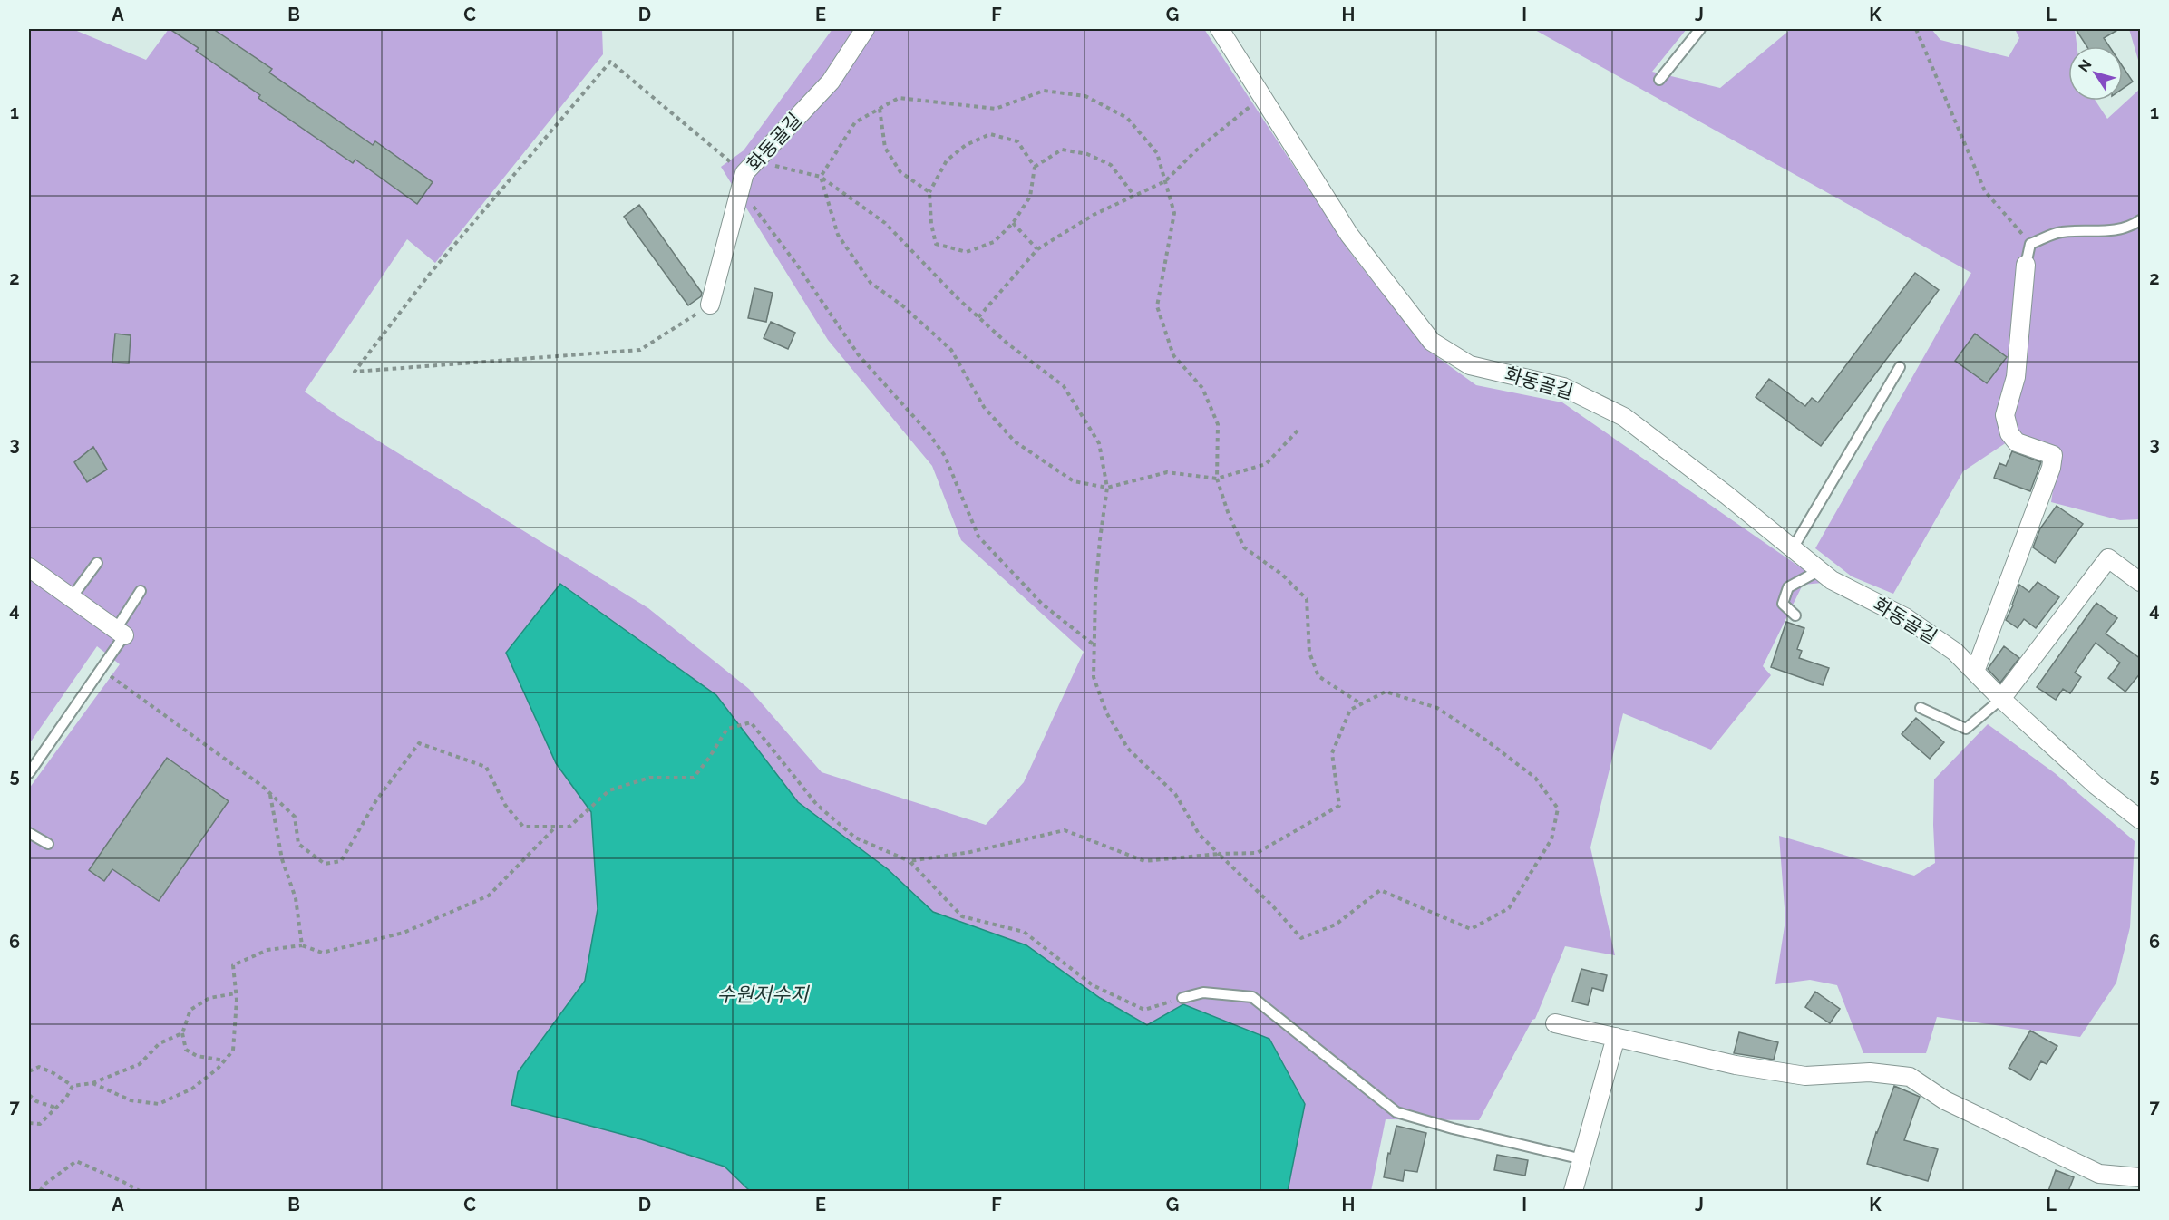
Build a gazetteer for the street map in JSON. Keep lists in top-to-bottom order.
{
  "streets": {
    "street": ["화동골길"]
  },
  "water": ["수원저수지"],
  "north": "top left",
  "grid": {
    "columns": [
      "A",
      "B",
      "C",
      "D",
      "E",
      "F",
      "G",
      "H",
      "I",
      "J",
      "K",
      "L"
    ],
    "rows": [
      "1",
      "2",
      "3",
      "4",
      "5",
      "6",
      "7"
    ]
  }
}
